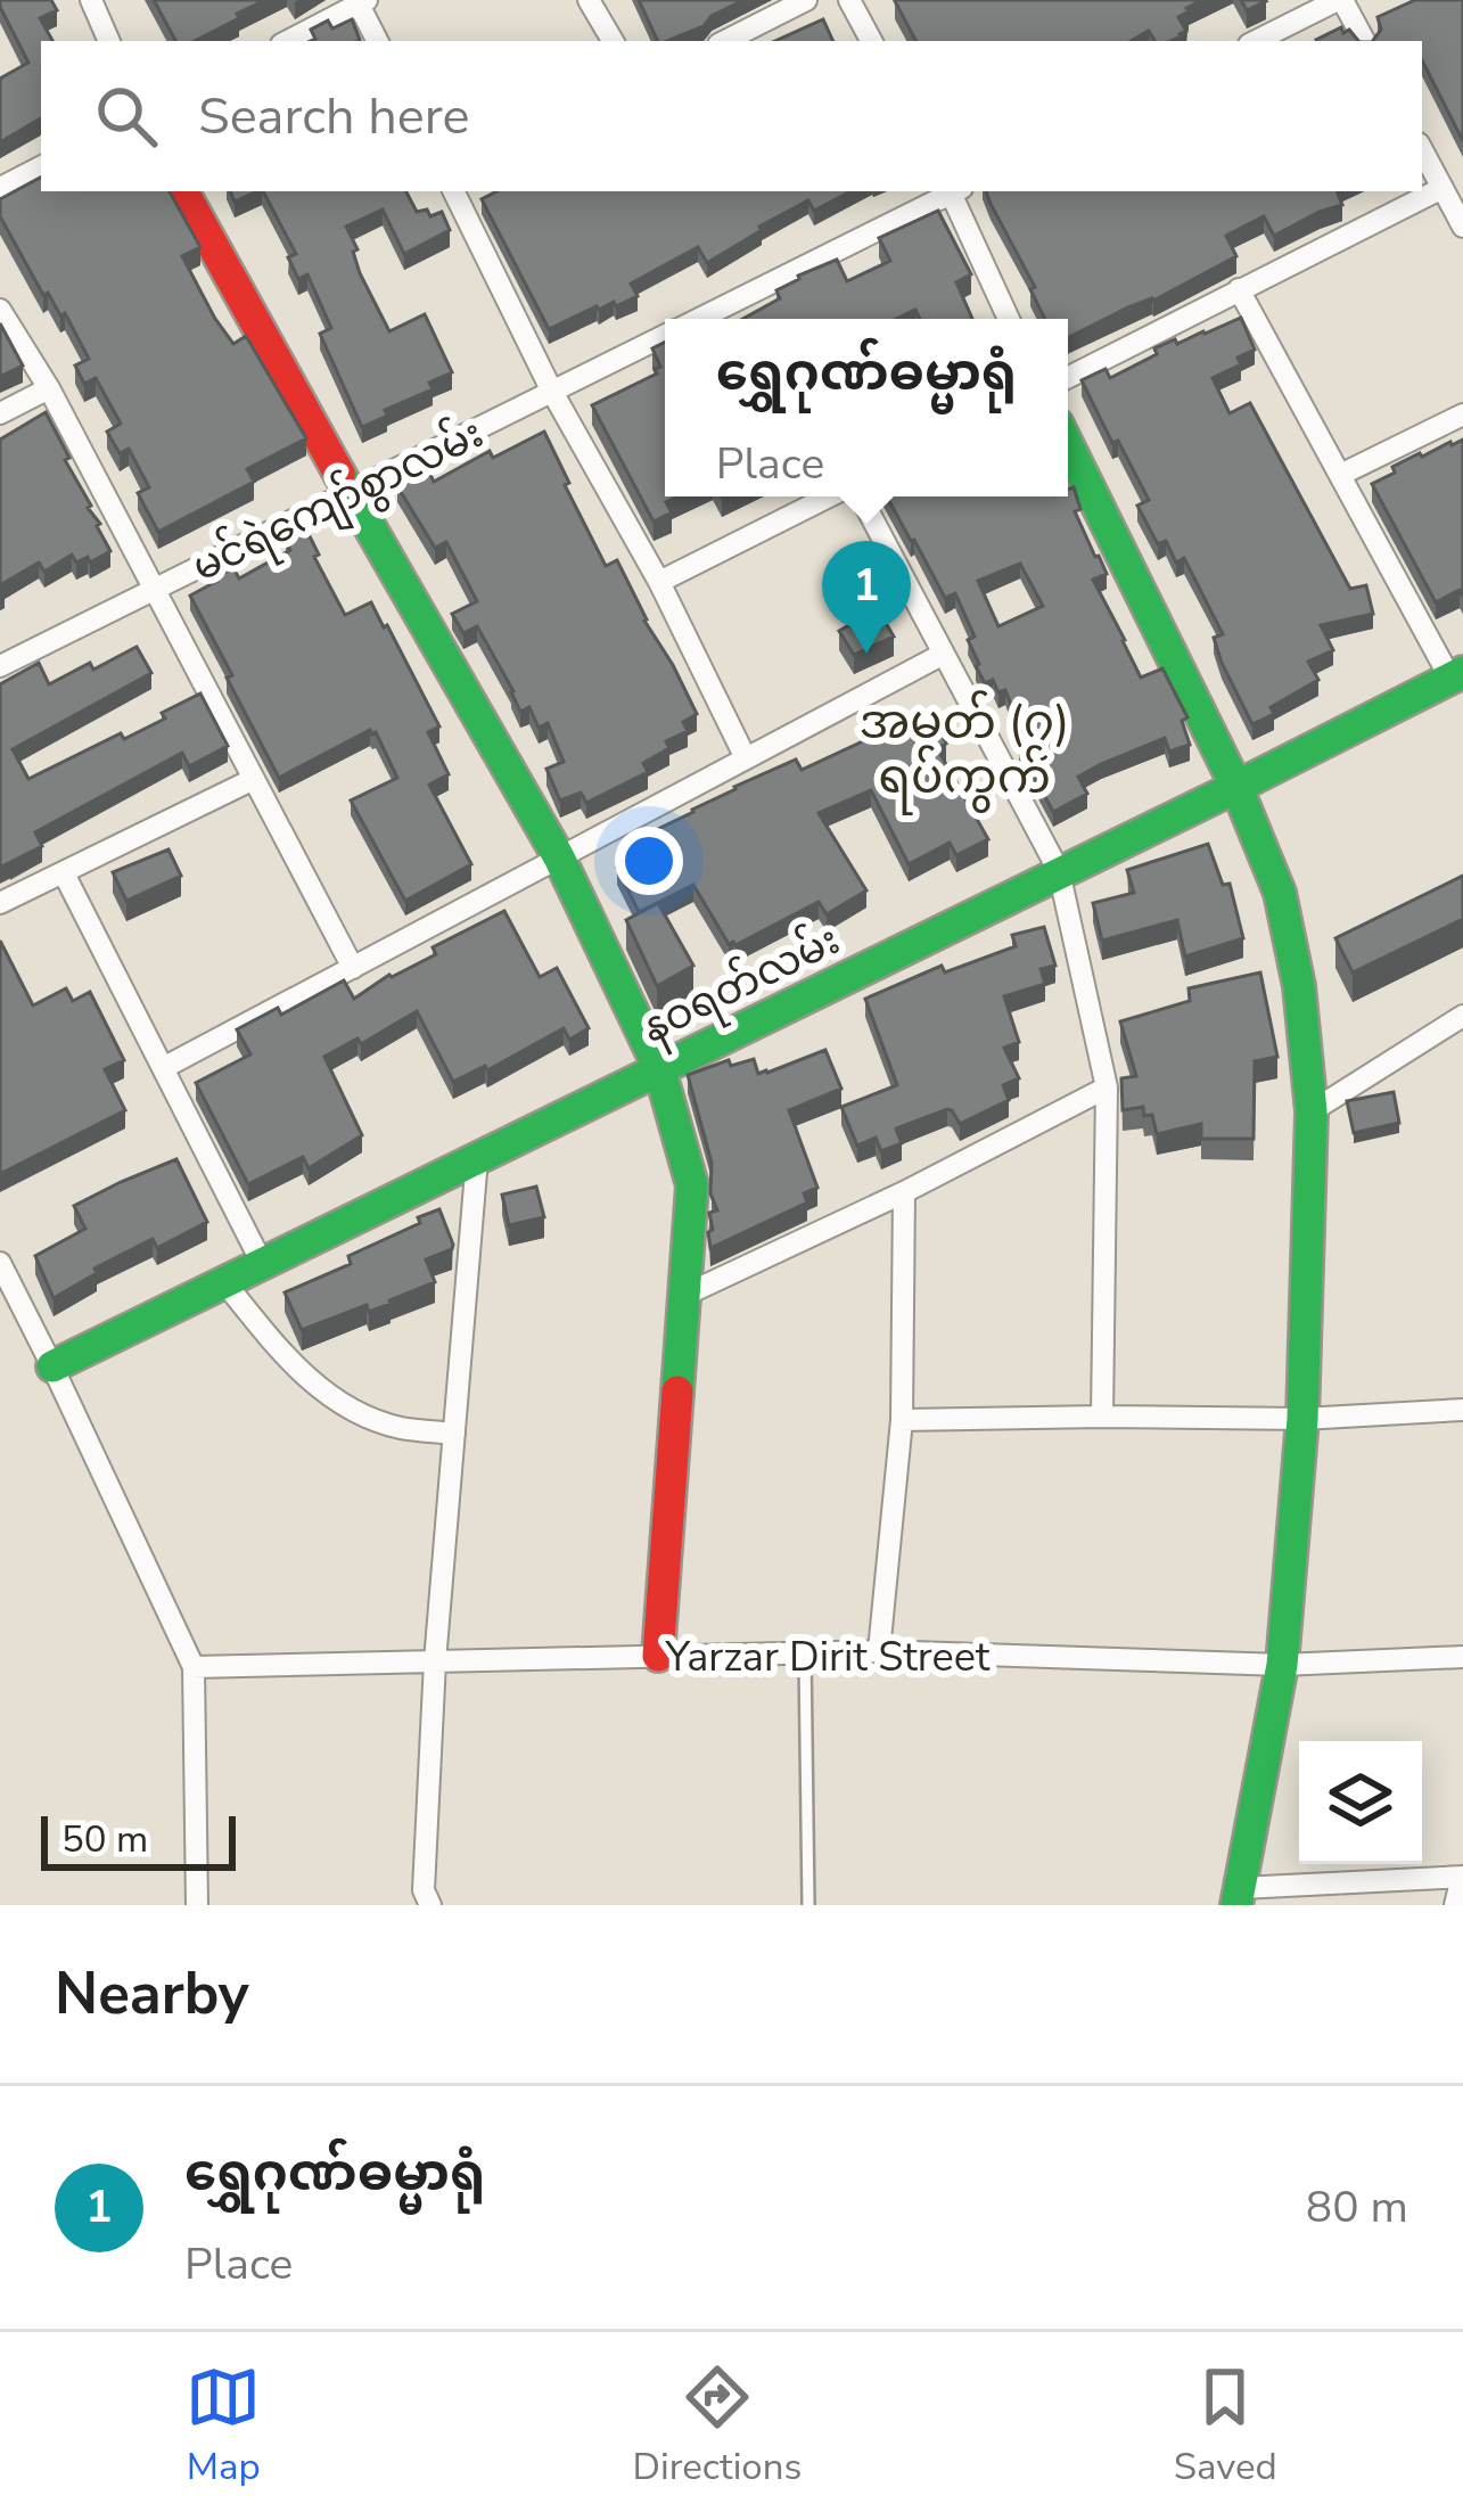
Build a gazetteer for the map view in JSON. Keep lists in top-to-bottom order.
{
  "streets": {
    "street": ["မင်ရဲကျော်စွာလမ်း", "နဝရတ်လမ်း", "Yarzar Dirit Street"]
  },
  "districts": ["အမှတ် (၇) ရပ်ကွက်"],
  "scale_bar": "50 m",
  "page": {
    "search": "Search here",
    "popup": ["ရွှေဂုဏ်ဓမ္မာရုံ", "Place"],
    "pins": "1",
    "scale": "50 m",
    "heading": "Nearby",
    "list": [
      {
        "mark": "1",
        "name": "ရွှေဂုဏ်ဓမ္မာရုံ",
        "note": "Place",
        "value": "80 m"
      }
    ],
    "nav": ["Map", "Directions", "Saved"]
  }
}
